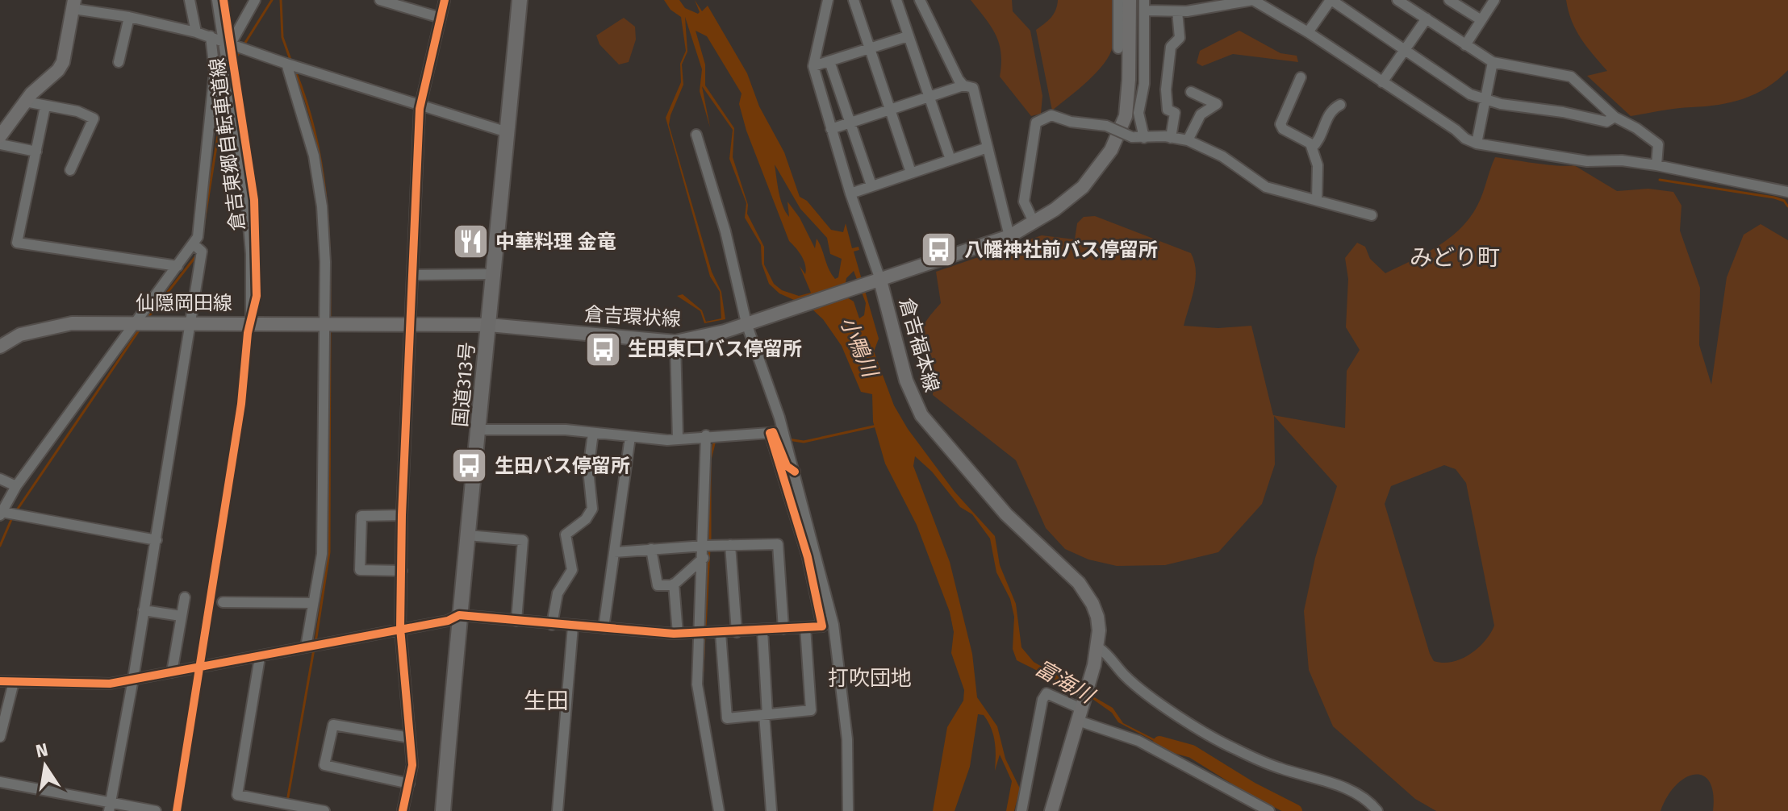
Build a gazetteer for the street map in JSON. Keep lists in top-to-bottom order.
{
  "streets": {
    "highway": ["国道313号"],
    "main road": ["仙隠岡田線", "倉吉環状線", "倉吉福本線"],
    "cycle path": ["倉吉東郷自転車道線"]
  },
  "crossings": [
    ["仙隠岡田線", "倉吉環状線"],
    ["仙隠岡田線", "国道313号"],
    ["倉吉環状線", "倉吉福本線"],
    ["倉吉環状線", "国道313号"]
  ],
  "districts": ["みどり町", "打吹団地", "生田"],
  "water": ["小鴨川", "富海川"],
  "places": {
    "restaurant": ["中華料理 金竜"],
    "bus stop": ["八幡神社前バス停留所", "生田東口バス停留所", "生田バス停留所"]
  },
  "north": "top"
}
